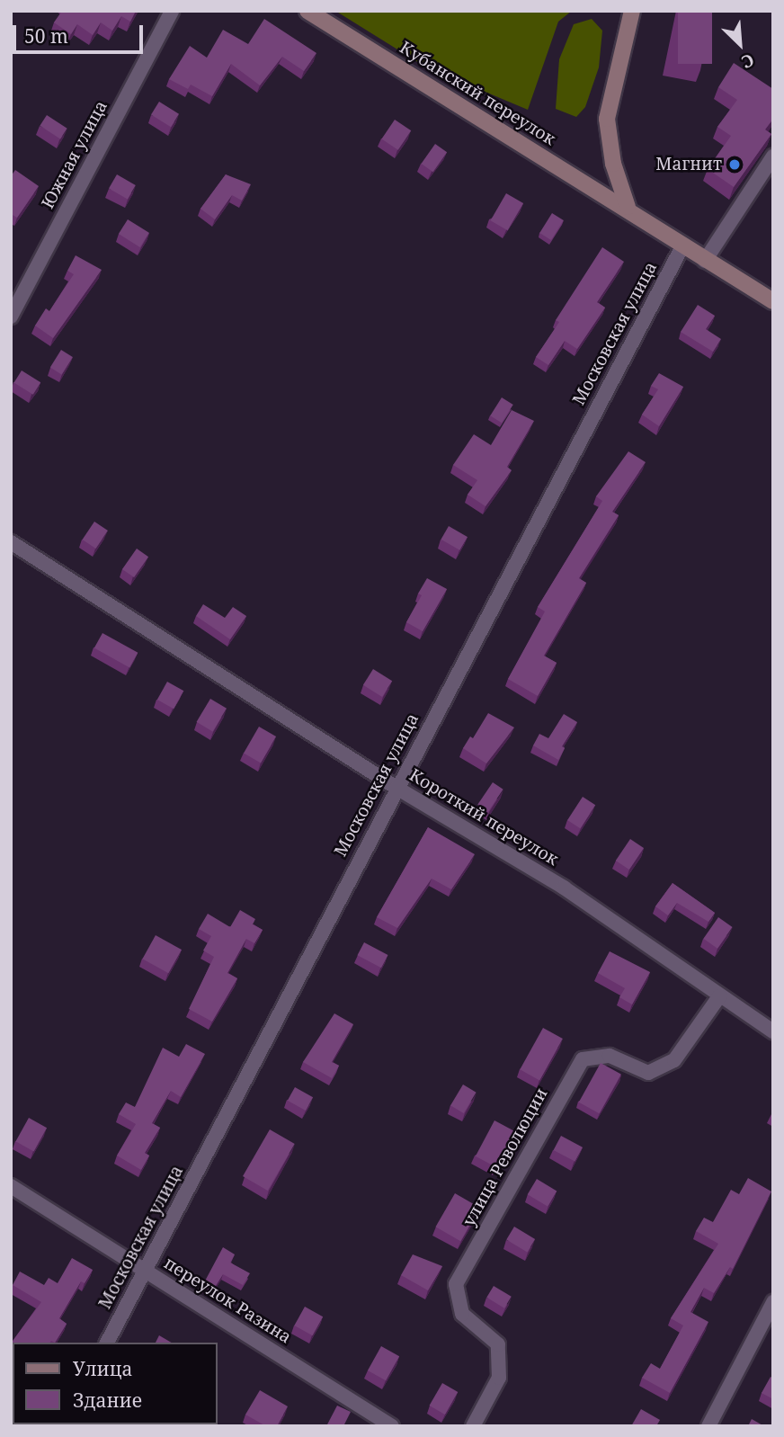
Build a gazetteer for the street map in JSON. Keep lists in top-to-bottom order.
{
  "streets": {
    "street": [
      "Кубанский переулок",
      "Южная улица",
      "Московская улица",
      "Короткий переулок",
      "улица Революции",
      "переулок Разина"
    ]
  },
  "crossings": [
    ["Кубанский переулок", "Московская улица"],
    ["Московская улица", "Короткий переулок"],
    ["Московская улица", "переулок Разина"],
    ["Короткий переулок", "улица Революции"]
  ],
  "places": ["Магнит"],
  "legend": ["Улица", "Здание"],
  "scale_bar": "50 m",
  "north": "bottom right"
}
